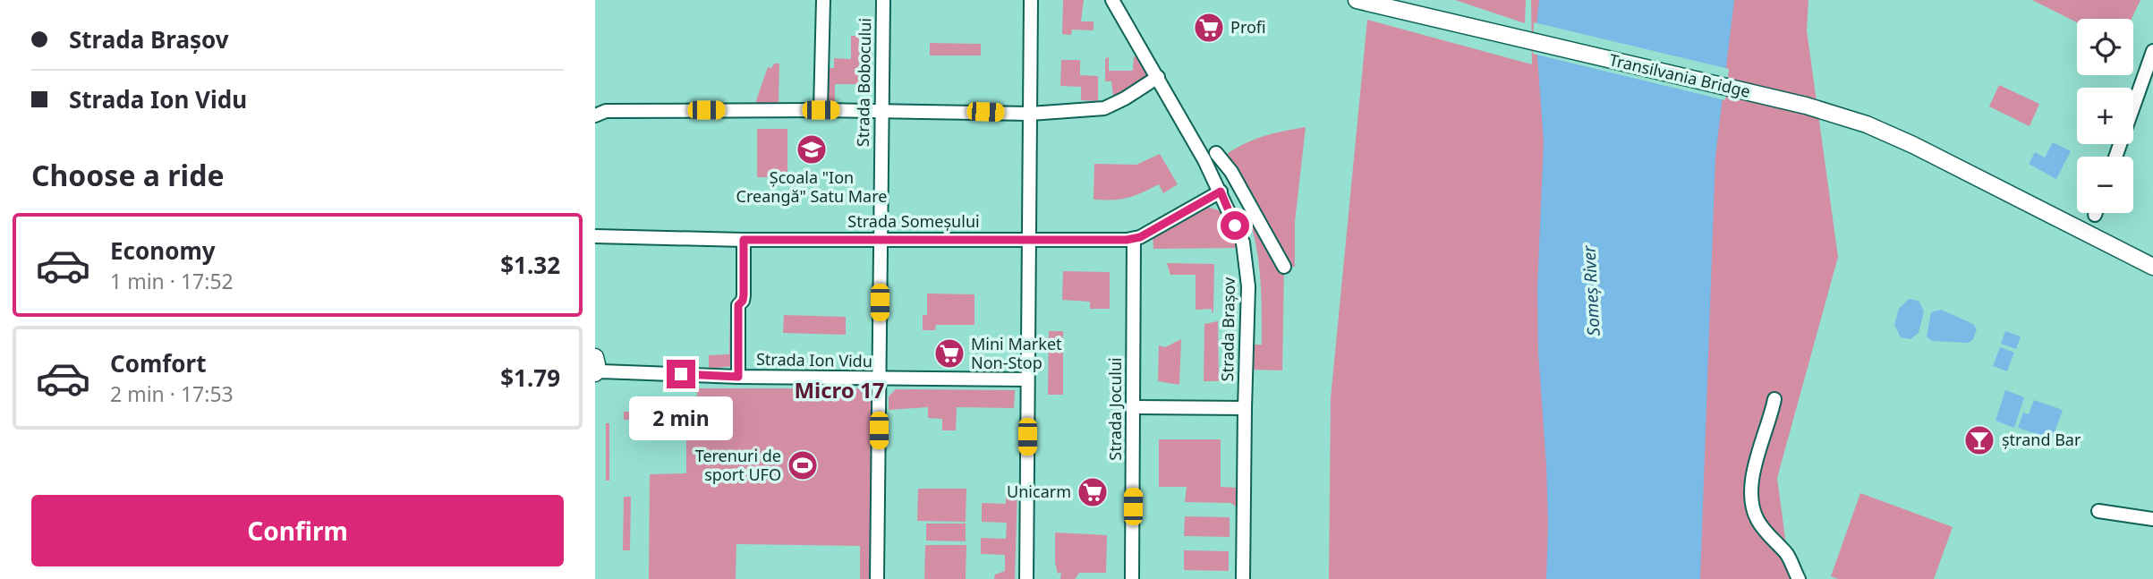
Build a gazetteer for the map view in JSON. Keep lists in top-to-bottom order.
{
  "streets": {
    "main road": ["Transilvania Bridge"],
    "street": [
      "Strada Bobocului",
      "Strada Someșului",
      "Strada Brașov",
      "Strada Ion Vidu",
      "Strada Jocului"
    ]
  },
  "crossings": [
    ["Strada Bobocului", "Strada Someșului"],
    ["Strada Bobocului", "Strada Ion Vidu"],
    ["Strada Someșului", "Strada Brașov"],
    ["Strada Someșului", "Strada Jocului"]
  ],
  "districts": ["Micro 17"],
  "water": ["Someș River"],
  "places": {
    "supermarket": ["Profi", "Mini Market Non-Stop", "Unicarm"],
    "school or university": ["Școala \"Ion Creangă\" Satu Mare"],
    "bar": ["ștrand Bar"],
    "sports": ["Terenuri de sport UFO"]
  },
  "page": {
    "banner": ["Strada Brașov", "Strada Ion Vidu"],
    "map_buttons": ["+", "−"],
    "heading": "Choose a ride",
    "list": [
      {
        "name": "Economy",
        "note": "1 min · 17:52",
        "value": "$1.32"
      },
      {
        "name": "Comfort",
        "note": "2 min · 17:53",
        "value": "$1.79"
      }
    ],
    "bubble": "2 min",
    "buttons": "Confirm"
  }
}
